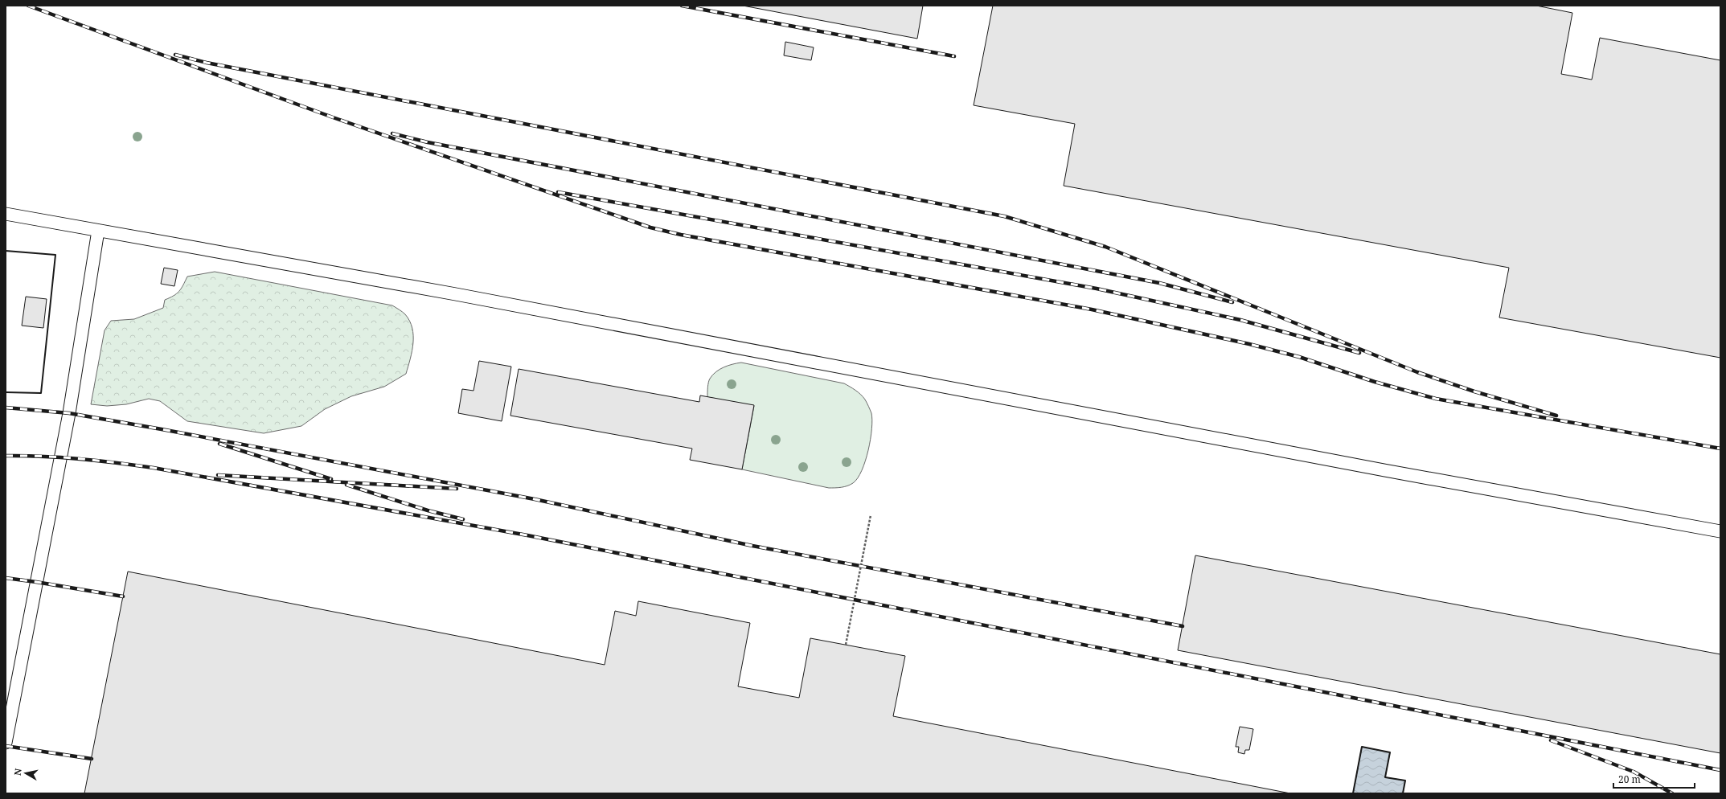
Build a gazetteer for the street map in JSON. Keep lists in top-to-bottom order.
{
  "scale_bar": "20 m",
  "north": "left"
}
